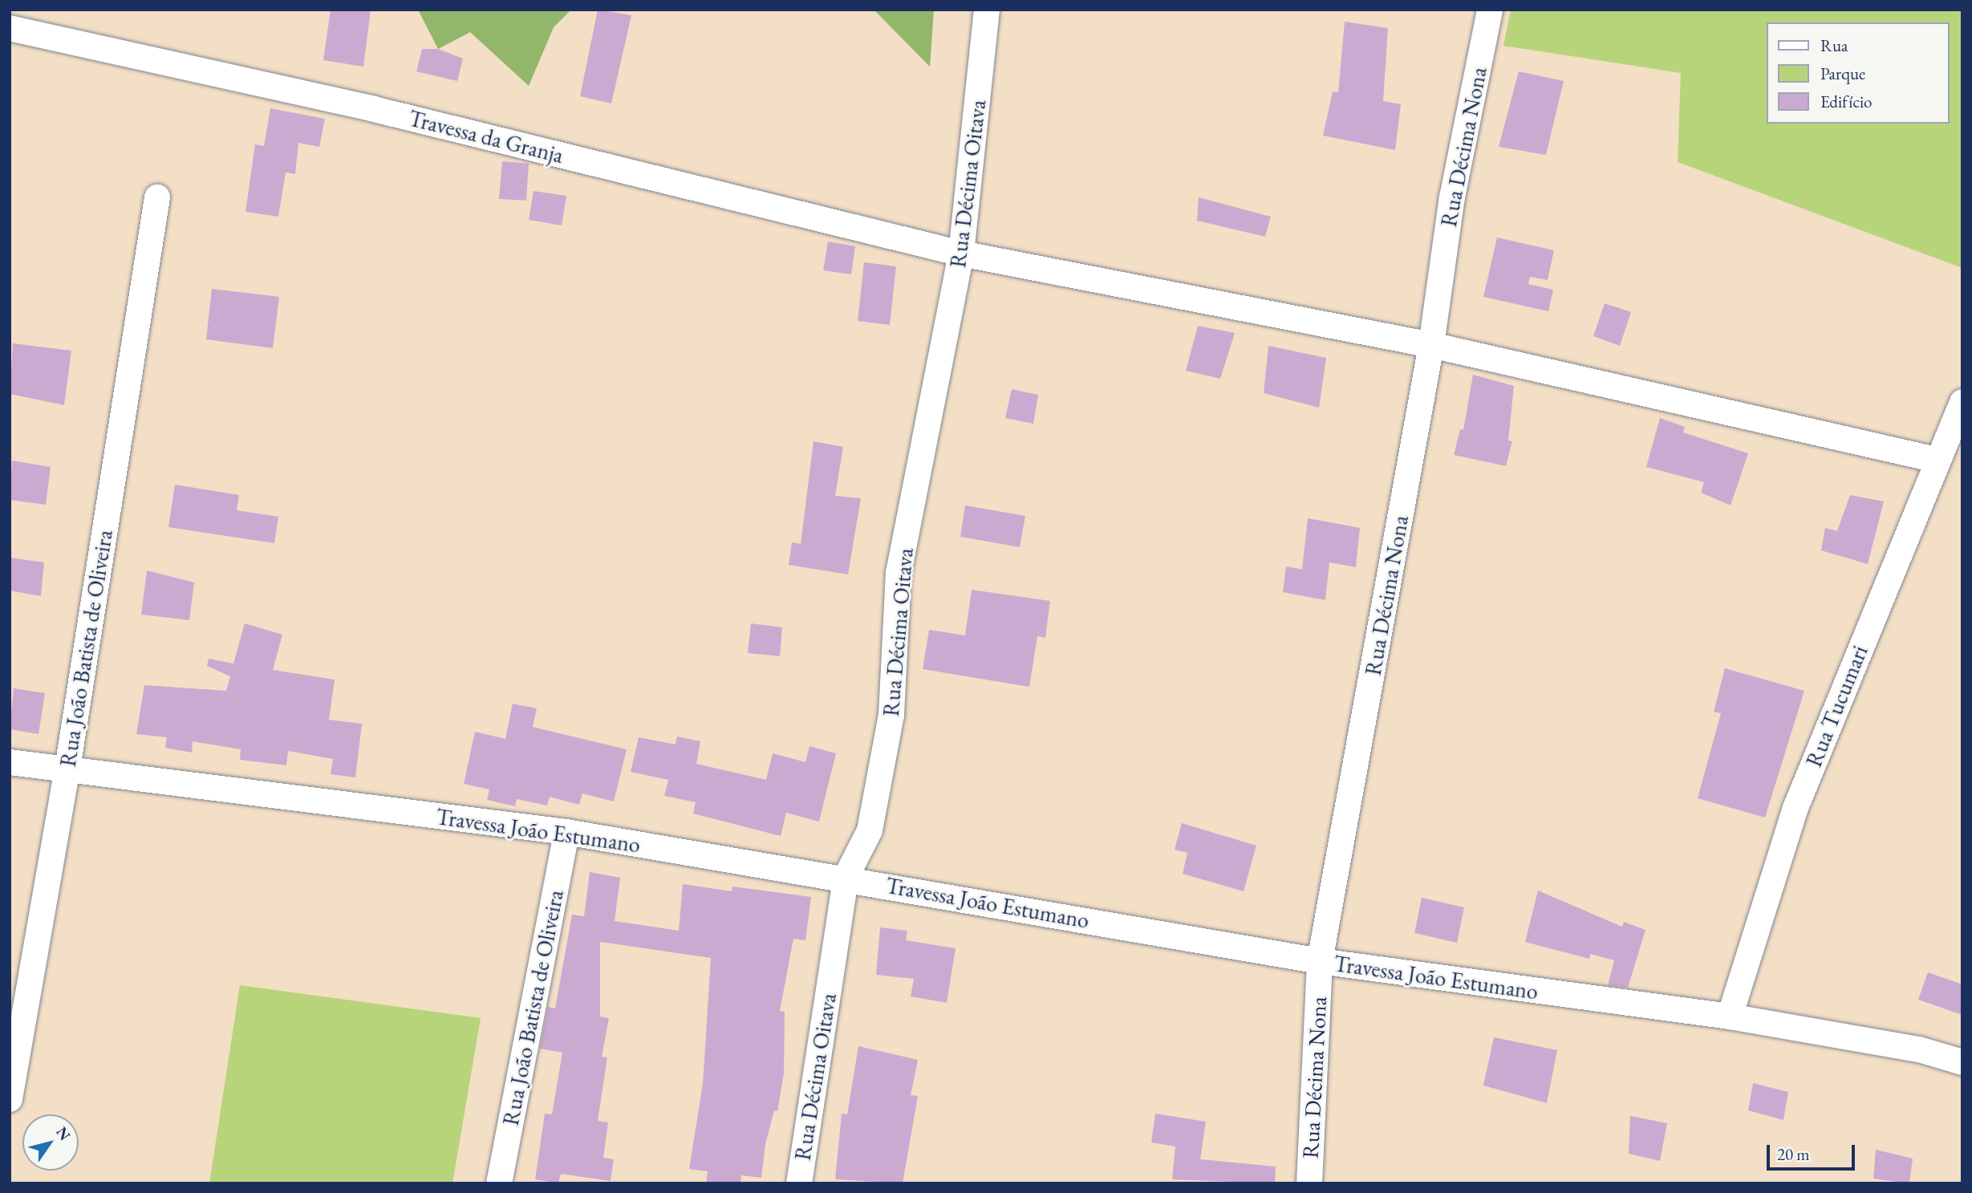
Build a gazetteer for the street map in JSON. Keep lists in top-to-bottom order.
{
  "streets": {
    "street": [
      "Travessa da Granja",
      "Rua Décima Nona",
      "Rua Décima Oitava",
      "Rua João Batista de Oliveira",
      "Rua Tucumari",
      "Travessa João Estumano"
    ]
  },
  "crossings": [
    ["Travessa da Granja", "Rua Décima Nona"],
    ["Travessa da Granja", "Rua Décima Oitava"],
    ["Travessa da Granja", "Rua Tucumari"],
    ["Rua Décima Nona", "Travessa João Estumano"],
    ["Rua Décima Oitava", "Travessa João Estumano"],
    ["Rua João Batista de Oliveira", "Travessa João Estumano"],
    ["Rua Tucumari", "Travessa João Estumano"]
  ],
  "legend": ["Rua", "Parque", "Edifício"],
  "scale_bar": "20 m",
  "north": "top right"
}
